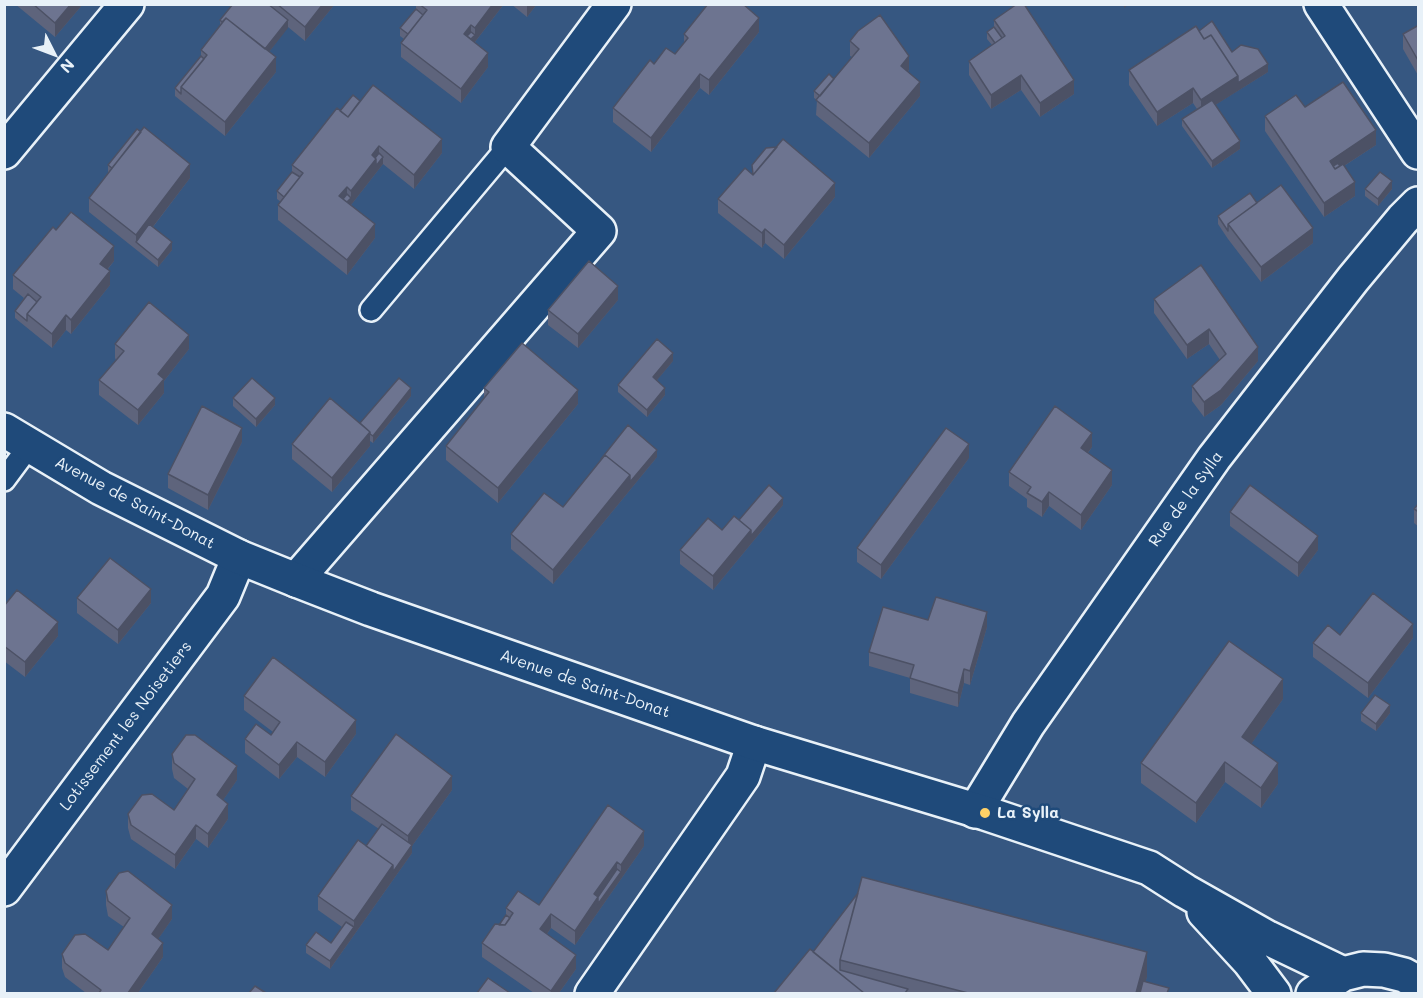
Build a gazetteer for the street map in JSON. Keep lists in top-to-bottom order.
{
  "streets": {
    "street": ["Rue de la Sylla", "Avenue de Saint-Donat", "Lotissement les Noisetiers"]
  },
  "crossings": [
    ["Rue de la Sylla", "Avenue de Saint-Donat"],
    ["Avenue de Saint-Donat", "Lotissement les Noisetiers"]
  ],
  "places": ["La Sylla"],
  "north": "bottom right"
}
